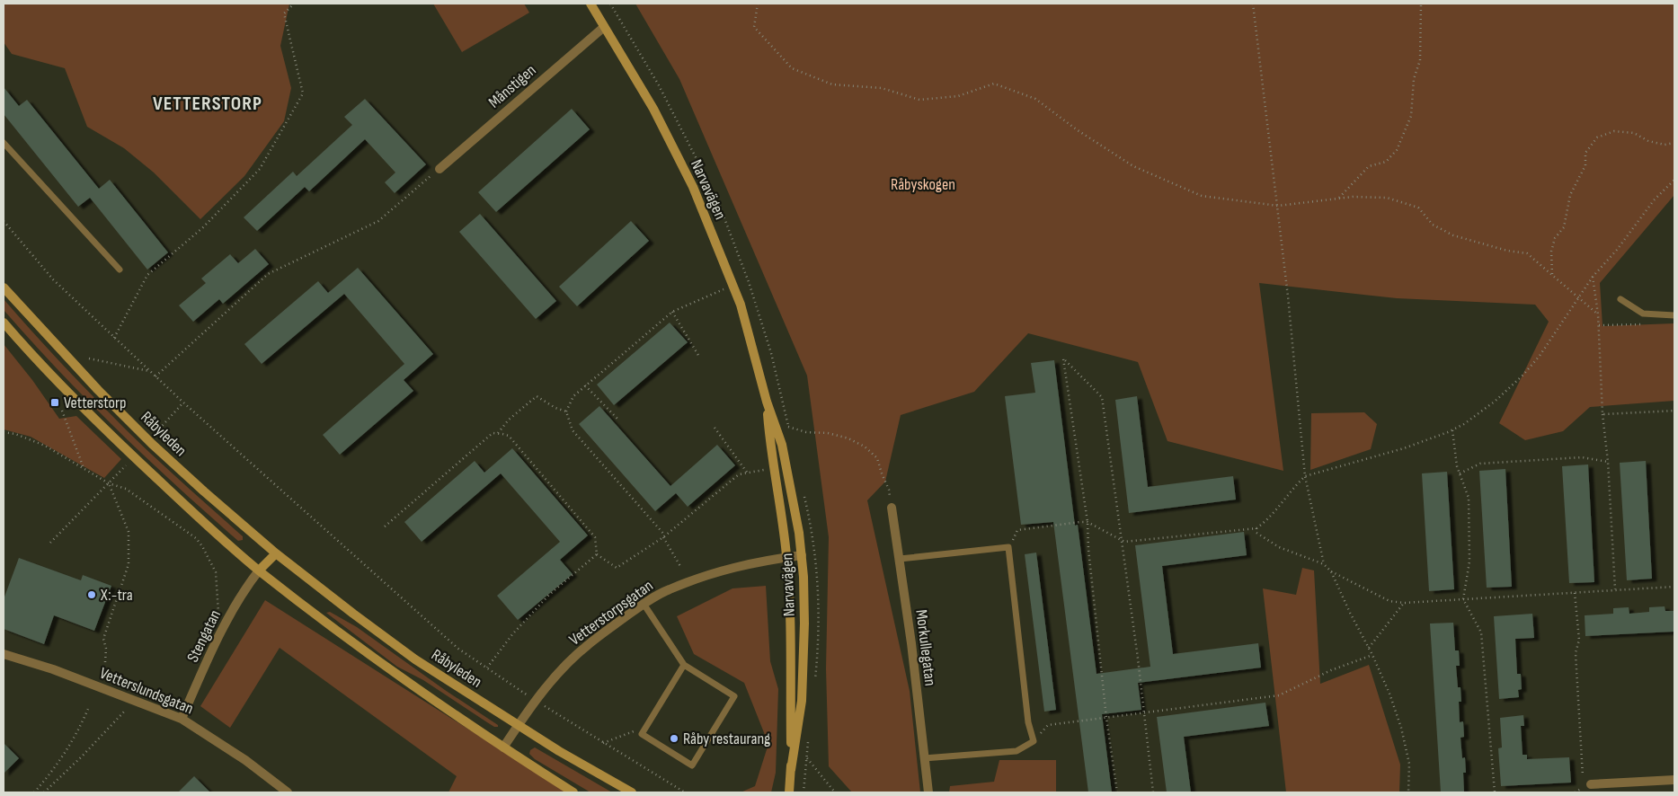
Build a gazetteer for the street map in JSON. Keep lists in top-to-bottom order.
{
  "streets": {
    "main road": ["Narvavägen", "Råbyleden"],
    "street": [
      "Månstigen",
      "Vetterstorpsgatan",
      "Stengatan",
      "Morkullegatan",
      "Vetterslundsgatan"
    ]
  },
  "crossings": [
    ["Månstigen", "Narvavägen"],
    ["Narvavägen", "Vetterstorpsgatan"],
    ["Råbyleden", "Vetterstorpsgatan"],
    ["Stengatan", "Vetterslundsgatan"]
  ],
  "districts": ["VETTERSTORP"],
  "parks": ["Råbyskogen"],
  "places": {
    "transit": ["Vetterstorp"],
    "other": ["X:-tra", "Råby restaurang"]
  }
}
